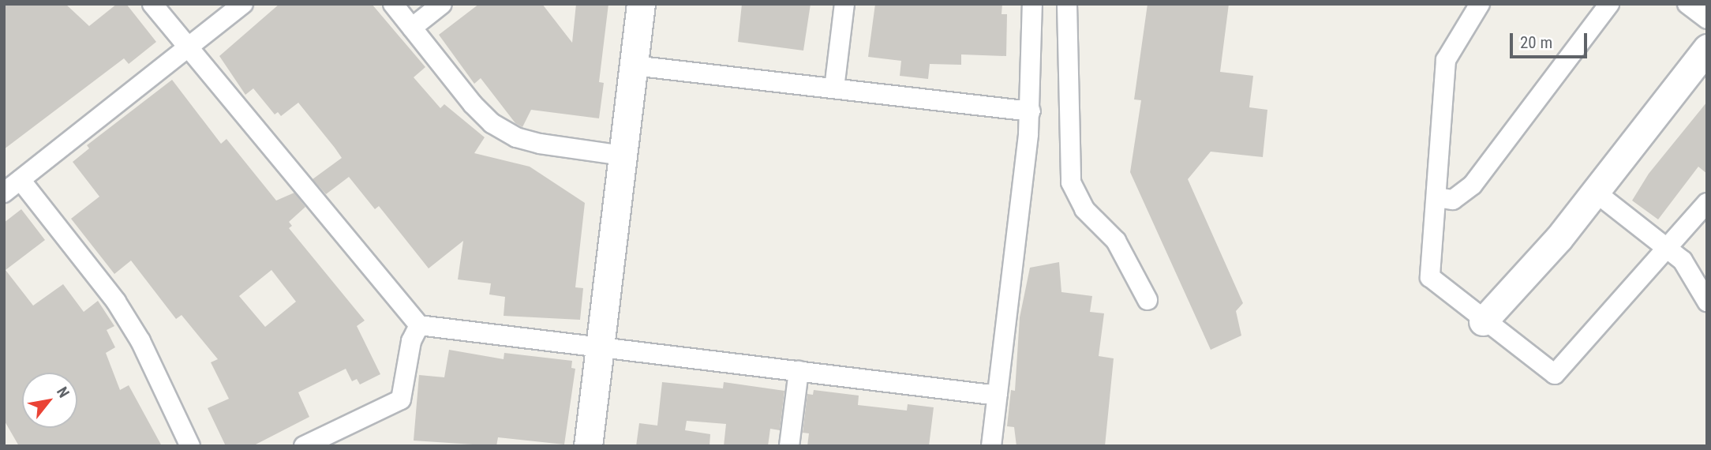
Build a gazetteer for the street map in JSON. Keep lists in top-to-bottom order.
{
  "scale_bar": "20 m",
  "north": "top right"
}
